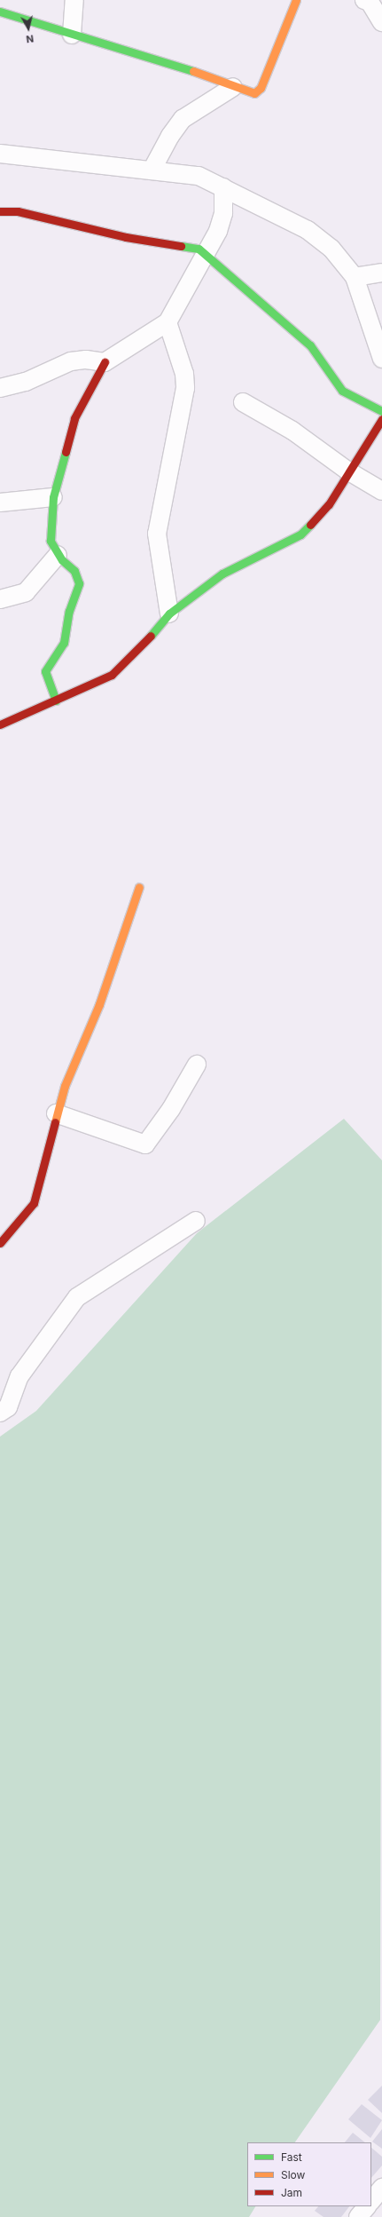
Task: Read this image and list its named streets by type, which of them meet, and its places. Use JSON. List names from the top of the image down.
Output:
{
  "legend": ["Fast", "Slow", "Jam"],
  "north": "bottom"
}
